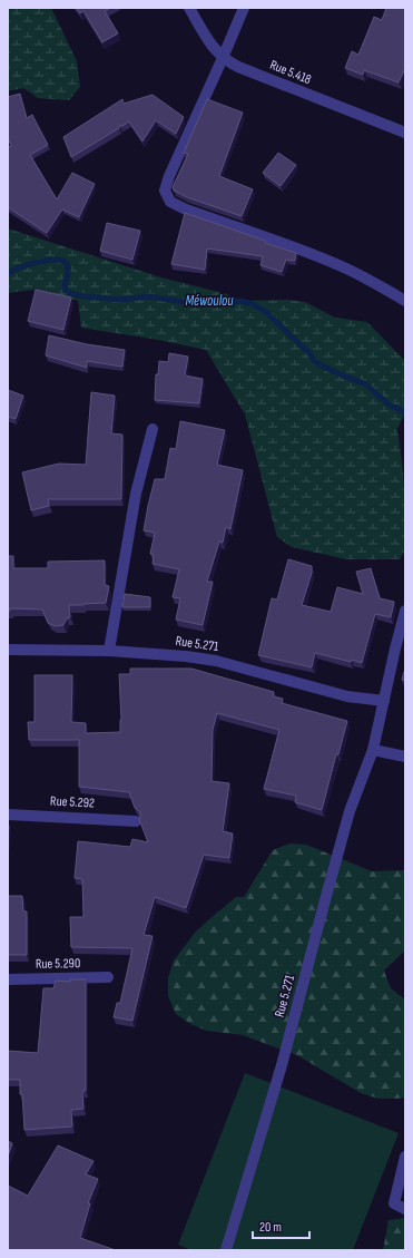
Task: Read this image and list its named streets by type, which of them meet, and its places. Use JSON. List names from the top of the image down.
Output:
{
  "streets": {
    "street": [
      "Rue 5.418",
      "Rue 5.271",
      "Rue 5.292",
      "Rue 5.290"
    ]
  },
  "water": ["Méwoulou"],
  "scale_bar": "20 m"
}
